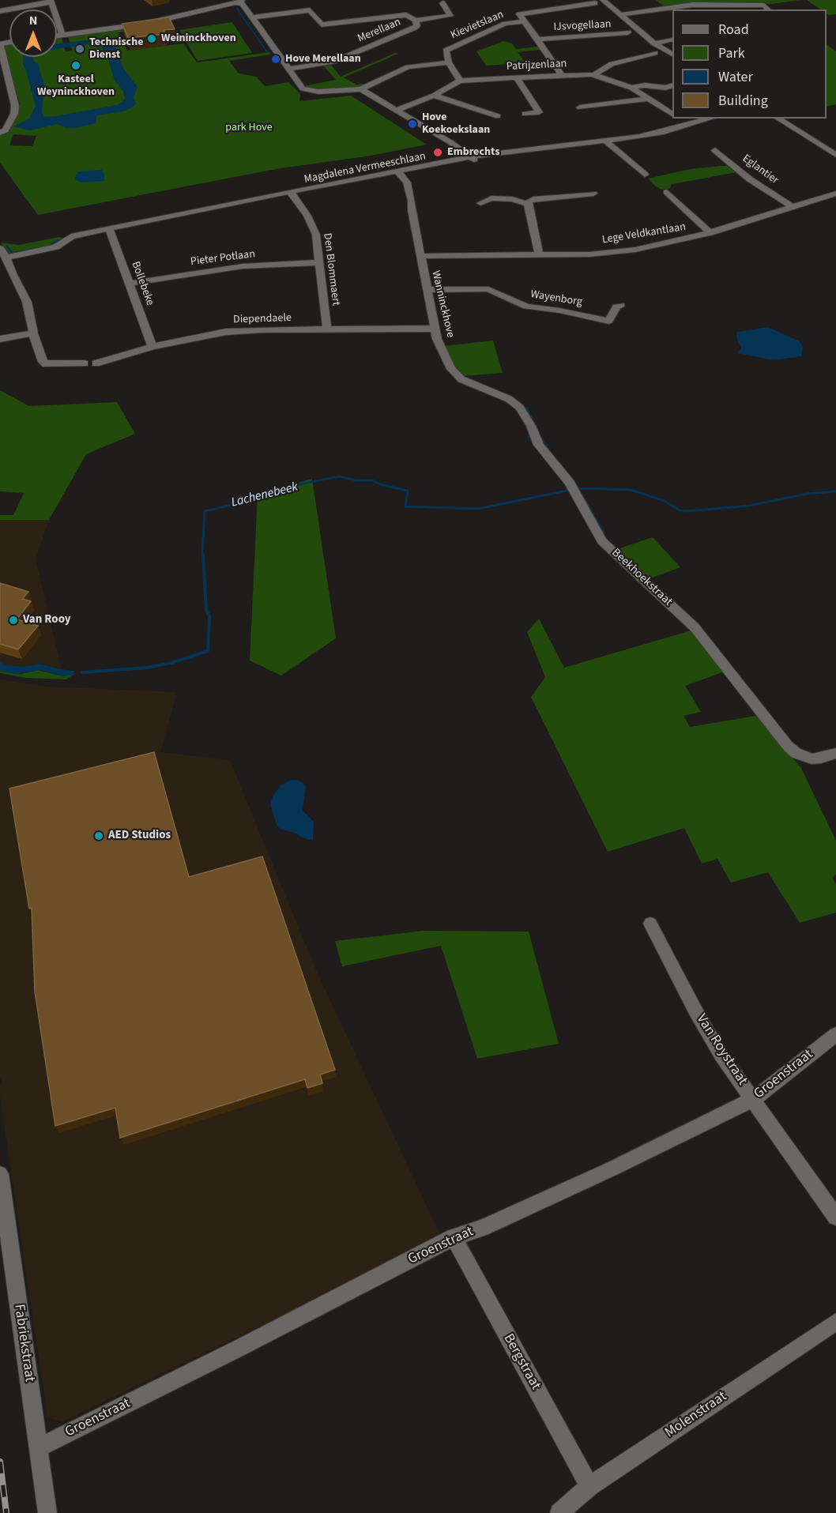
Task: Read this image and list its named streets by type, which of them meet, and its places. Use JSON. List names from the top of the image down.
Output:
{
  "streets": {
    "street": [
      "Kievietslaan",
      "IJsvogellaan",
      "Merellaan",
      "Patrijzenlaan",
      "Magdalena Vermeeschlaan",
      "Eglantier",
      "Lege Veldkantlaan",
      "Pieter Potlaan",
      "Den Blommaert",
      "Bollebeke",
      "Wayenborg",
      "Wanninckhove",
      "Diependaele",
      "Beekhoekstraat",
      "Van Roystraat",
      "Groenstraat",
      "Fabriekstraat",
      "Bergstraat",
      "Molenstraat"
    ]
  },
  "crossings": [
    ["Magdalena Vermeeschlaan", "Den Blommaert"],
    ["Magdalena Vermeeschlaan", "Bollebeke"],
    ["Magdalena Vermeeschlaan", "Wanninckhove"],
    ["Eglantier", "Lege Veldkantlaan"],
    ["Lege Veldkantlaan", "Wanninckhove"],
    ["Pieter Potlaan", "Den Blommaert"],
    ["Pieter Potlaan", "Bollebeke"],
    ["Den Blommaert", "Diependaele"],
    ["Bollebeke", "Diependaele"],
    ["Wayenborg", "Wanninckhove"],
    ["Wanninckhove", "Diependaele"],
    ["Wanninckhove", "Beekhoekstraat"],
    ["Van Roystraat", "Groenstraat"],
    ["Groenstraat", "Fabriekstraat"],
    ["Groenstraat", "Bergstraat"],
    ["Bergstraat", "Molenstraat"]
  ],
  "water": ["Lachenebeek"],
  "parks": ["park Hove"],
  "places": [
    "Weininckhoven",
    "Technische Dienst",
    "Hove Merellaan",
    "Kasteel Weyninckhoven",
    "Hove Koekoekslaan",
    "Embrechts",
    "Van Rooy",
    "AED Studios"
  ],
  "legend": [
    "Road",
    "Park",
    "Water",
    "Building"
  ],
  "north": "top"
}
